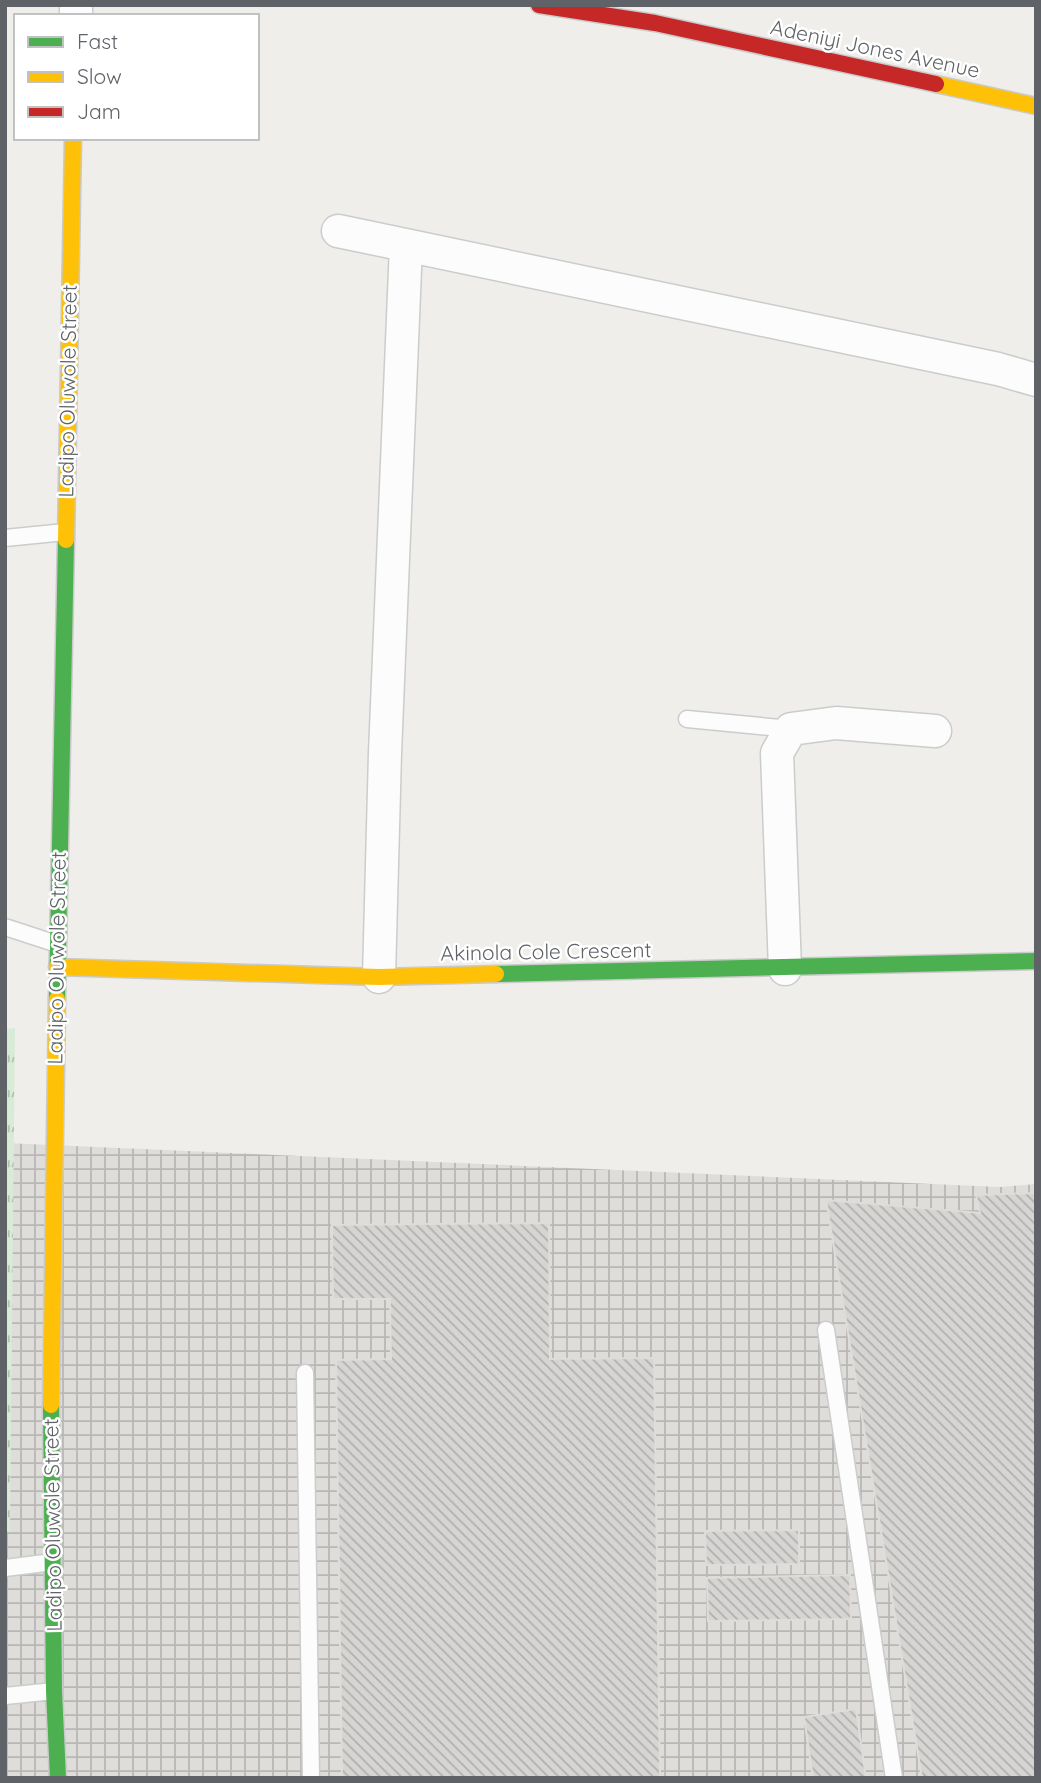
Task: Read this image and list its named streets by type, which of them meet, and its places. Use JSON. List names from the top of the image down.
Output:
{
  "streets": {
    "street": ["Adeniyi Jones Avenue", "Ladipo Oluwole Street", "Akinola Cole Crescent"]
  },
  "crossings": [
    ["Ladipo Oluwole Street", "Akinola Cole Crescent"]
  ],
  "legend": ["Fast", "Slow", "Jam"]
}
